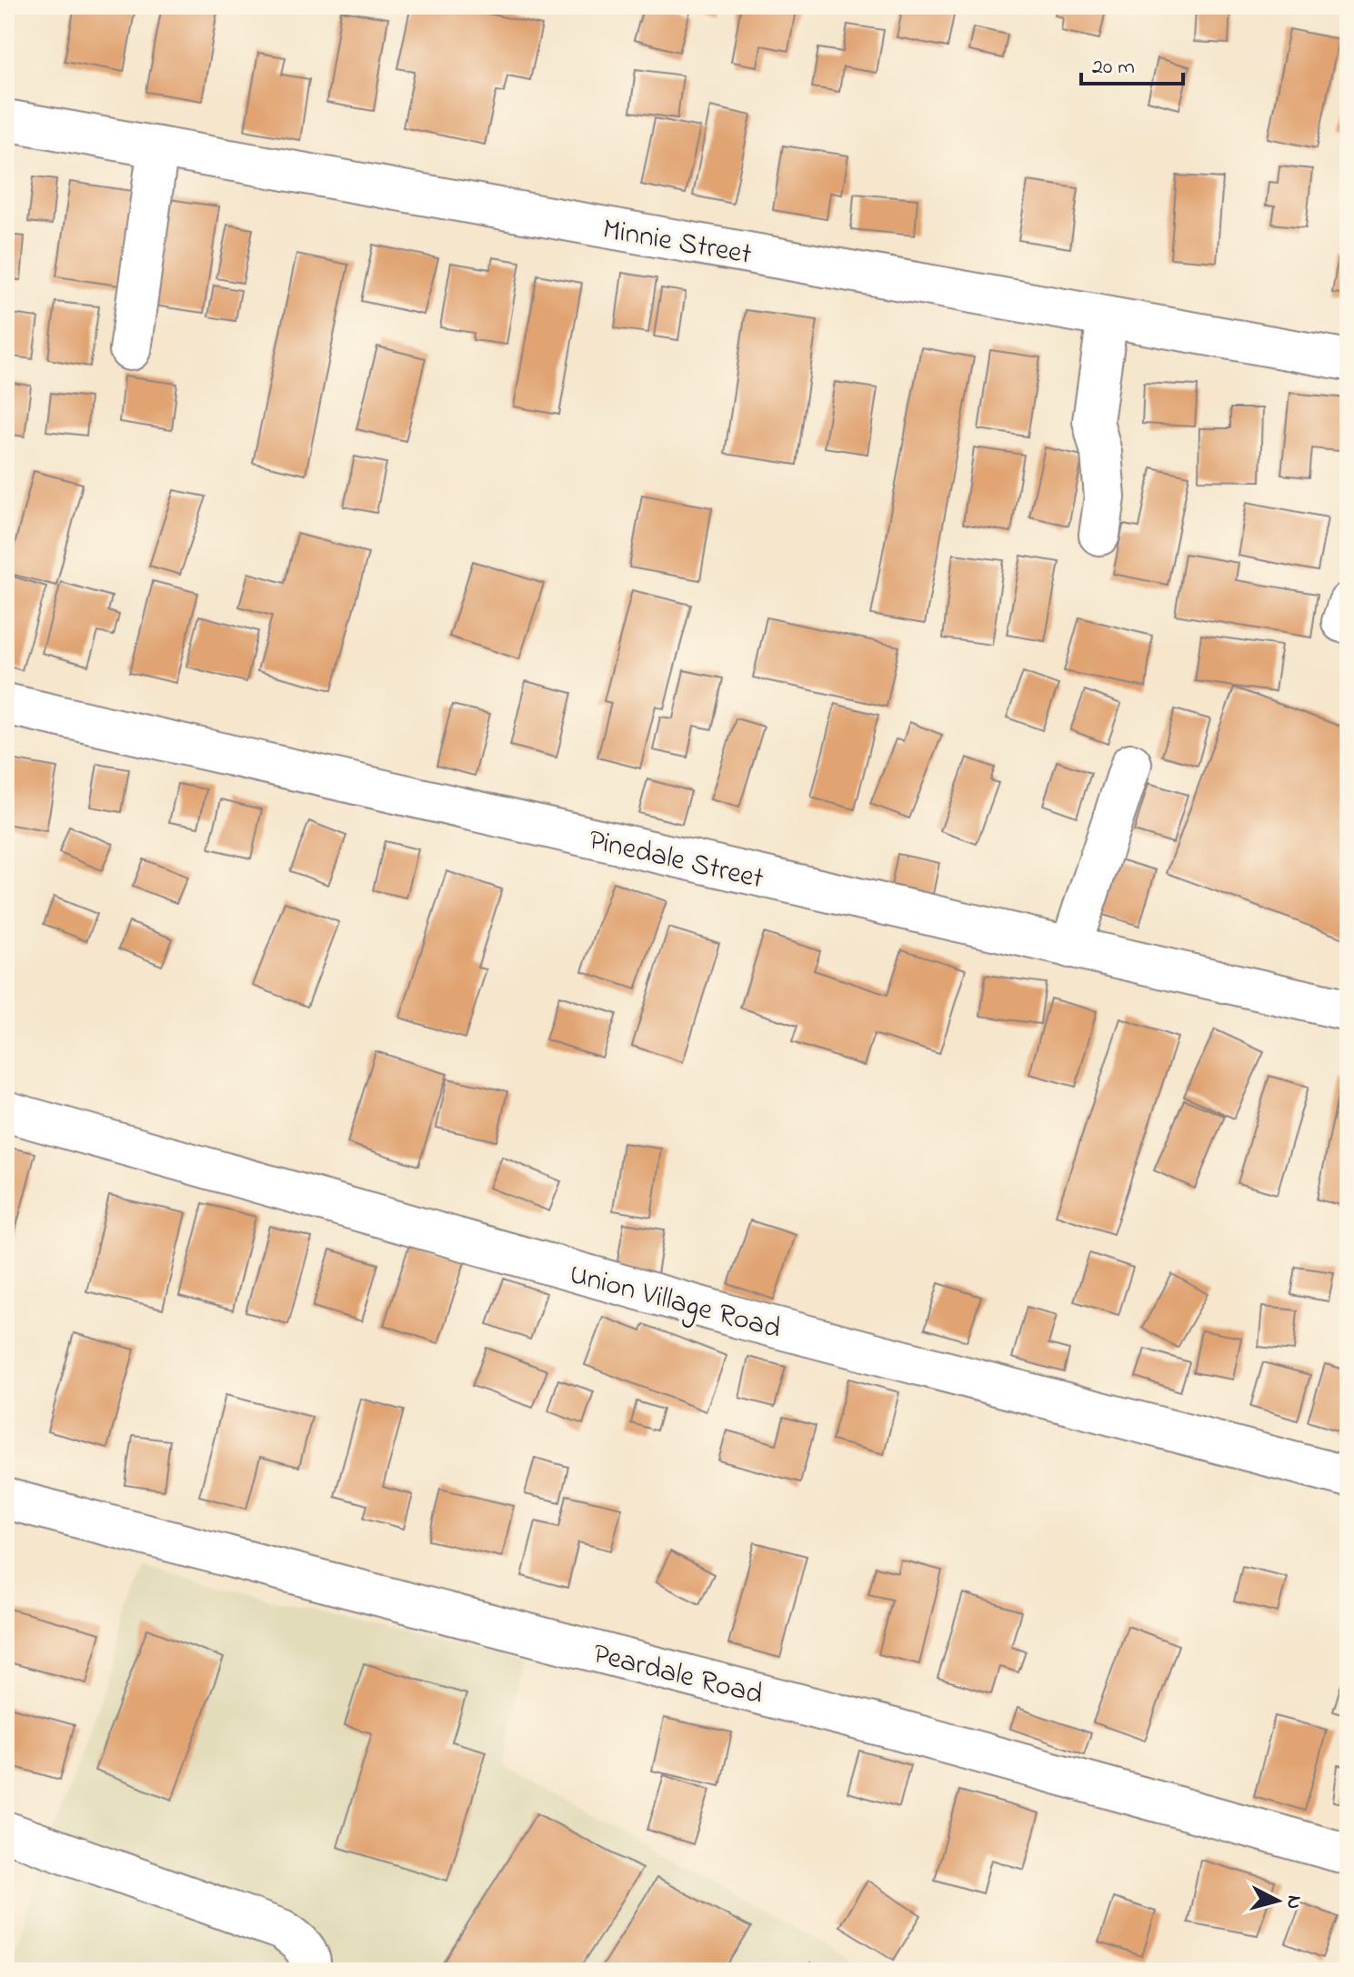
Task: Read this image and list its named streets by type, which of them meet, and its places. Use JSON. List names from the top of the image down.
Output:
{
  "streets": {
    "street": [
      "Minnie Street",
      "Pinedale Street",
      "Union Village Road",
      "Peardale Road"
    ]
  },
  "scale_bar": "20 m",
  "north": "right"
}
